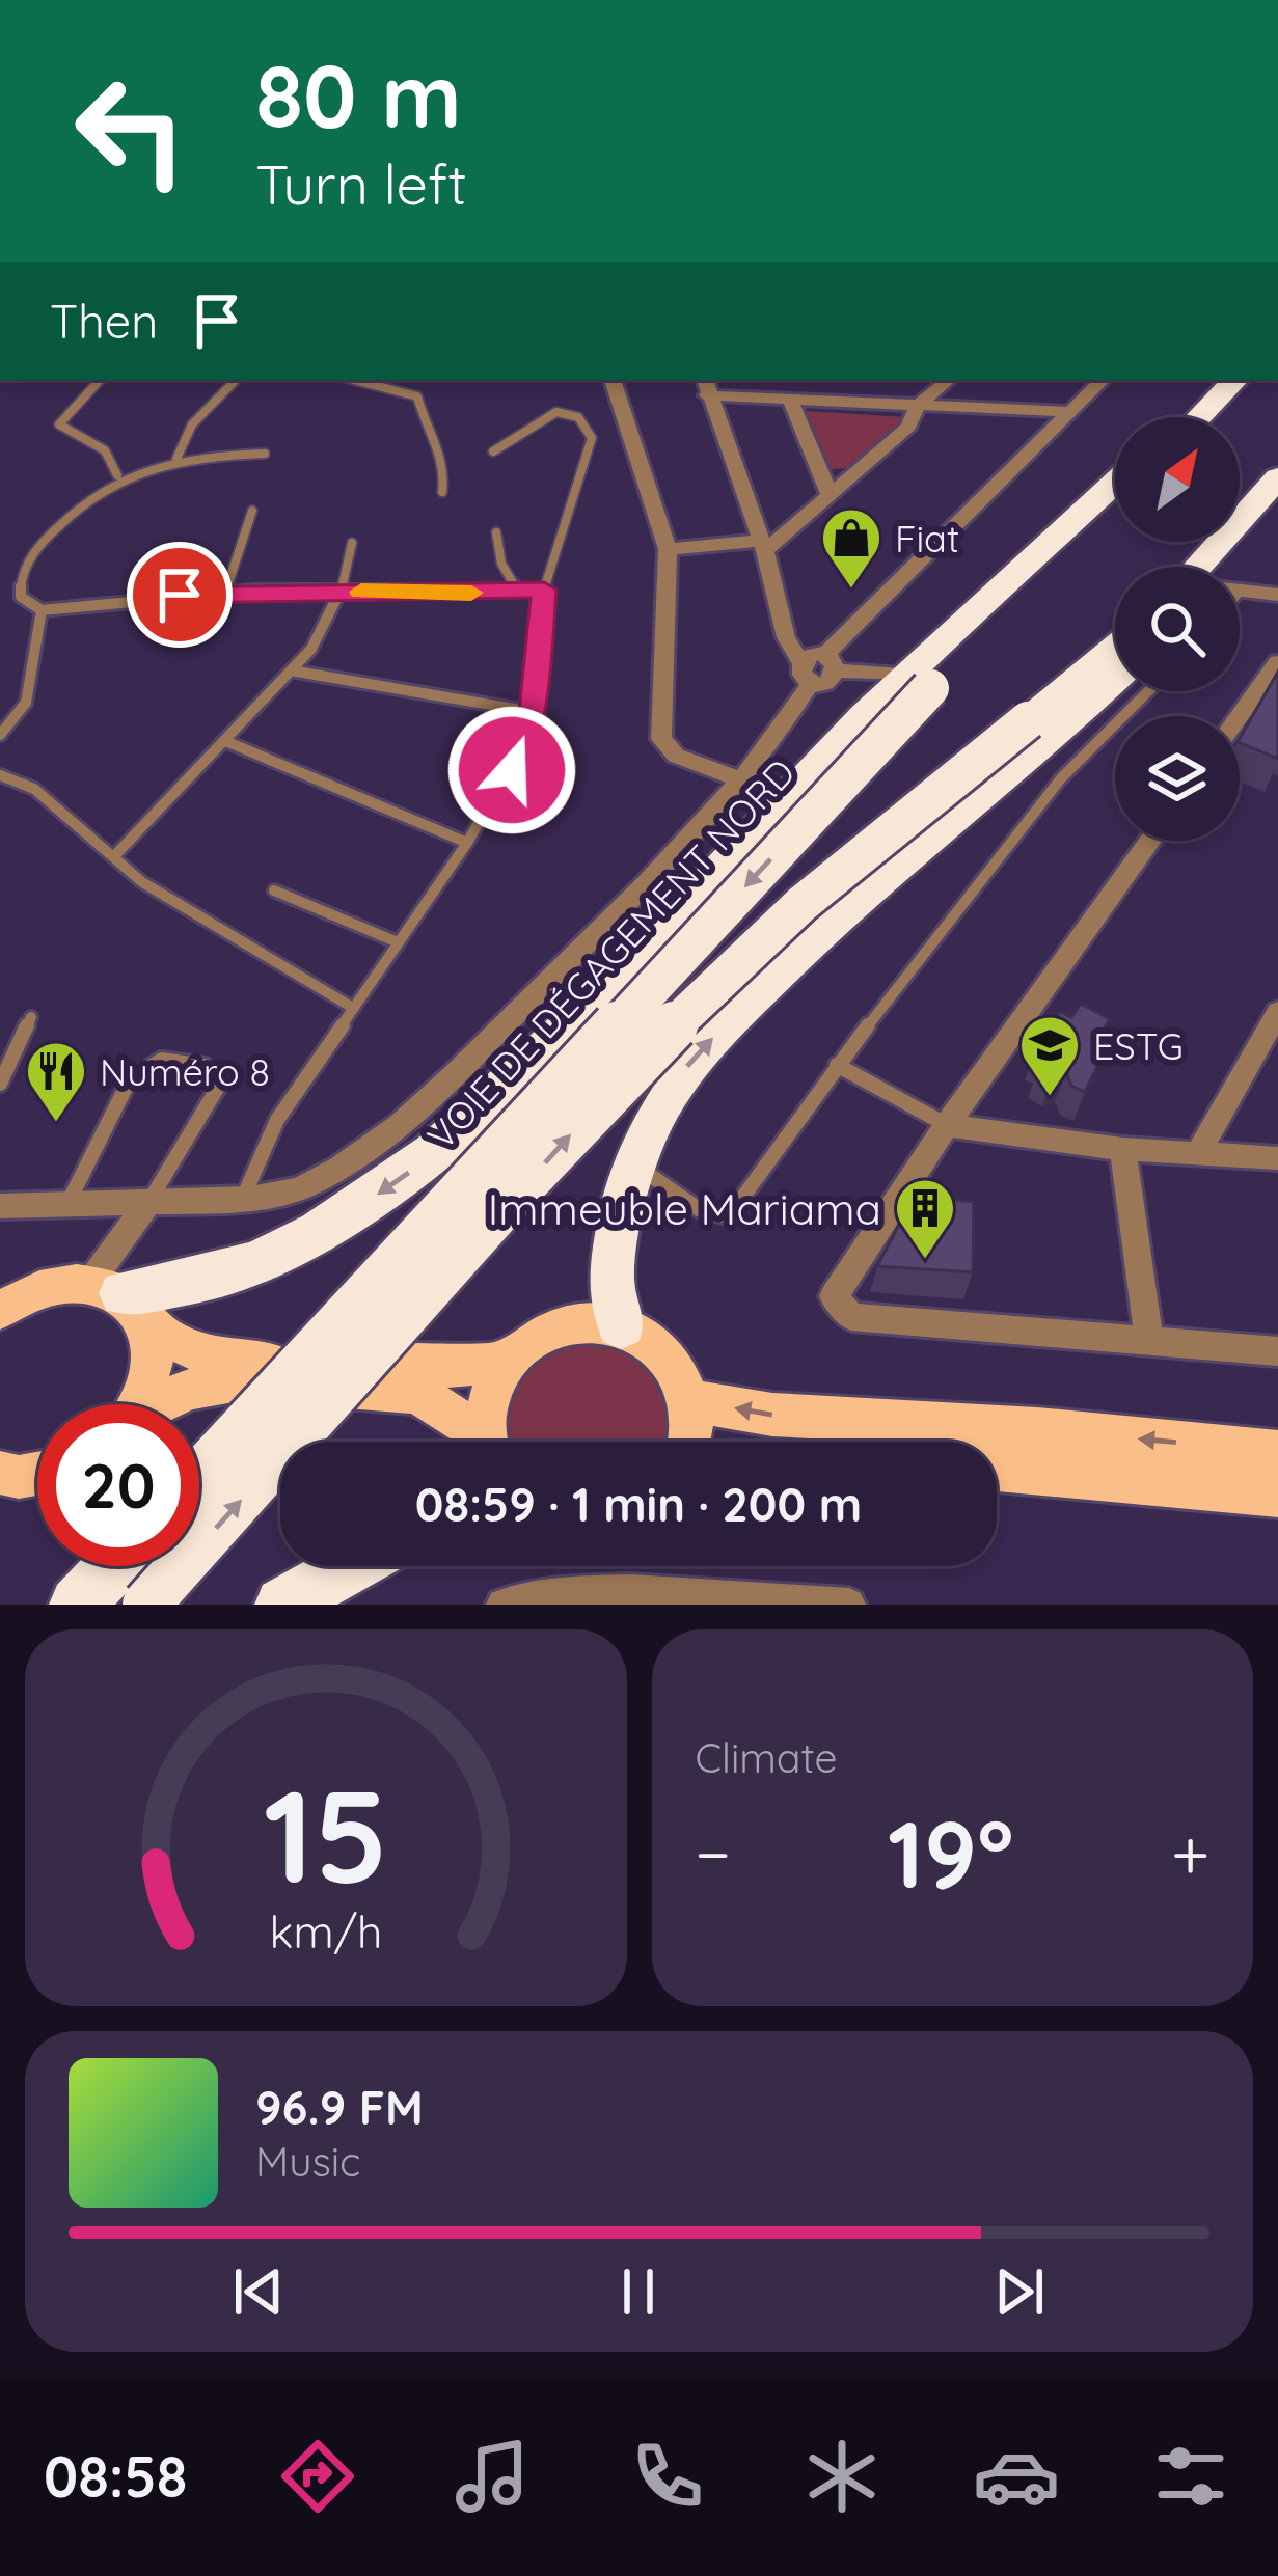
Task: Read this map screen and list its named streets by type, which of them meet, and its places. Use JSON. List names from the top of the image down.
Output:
{
  "streets": {
    "highway": ["VOIE DE DÉGAGEMENT NORD"]
  },
  "places": {
    "shop": ["Fiat"],
    "school or university": ["ESTG"],
    "restaurant": ["Numéro 8"],
    "building": ["Immeuble Mariama"]
  },
  "north": "top right",
  "page": {
    "turn": ["80 m", "Turn left"],
    "then": "Then",
    "limit": "20",
    "trip": "08:59 · 1 min · 200 m",
    "tile": "Climate",
    "heat": ["−", "19°", "+"],
    "song": ["96.9 FM", "Music"],
    "tabs": "08:58",
    "gauge": ["15", "km/h"]
  }
}
